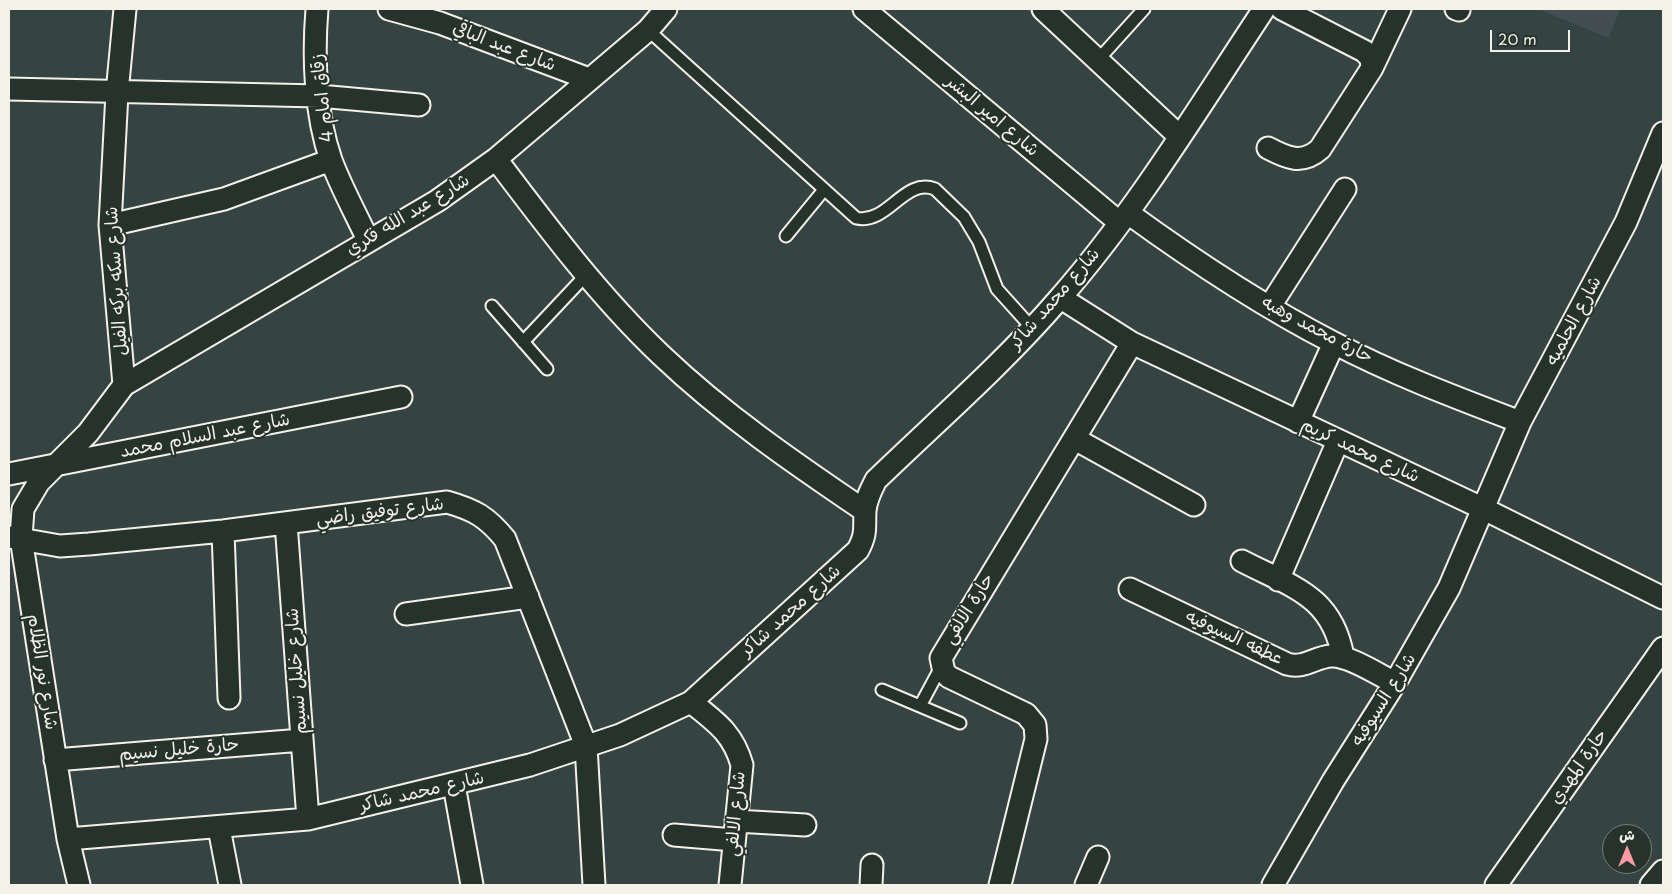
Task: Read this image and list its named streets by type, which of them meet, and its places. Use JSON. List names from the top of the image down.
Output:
{
  "streets": {
    "street": [
      "شارع عبد الباقي",
      "زقاق امام 4",
      "شارع امير البشر",
      "شارع عبد الله فكري",
      "شارع سكه بركه الفيل",
      "شارع محمد شاكر",
      "شارع الحلميه",
      "حارة محمد وهبه",
      "شارع عبد السلام محمد",
      "شارع محمد كريم",
      "شارع توفيق راضي",
      "حارة الالفي",
      "عطفه السيوفيه",
      "شارع خليل نسيم",
      "شارع نور الظلام",
      "شارع السيوفيه",
      "حارة خليل نسيم",
      "حارة المهدي",
      "شارع الالفي"
    ]
  },
  "crossings": [
    ["شارع عبد الباقي", "شارع عبد الله فكري"],
    ["زقاق امام 4", "شارع عبد الله فكري"],
    ["شارع امير البشر", "شارع محمد شاكر"],
    ["شارع امير البشر", "حارة محمد وهبه"],
    ["شارع عبد الله فكري", "شارع سكه بركه الفيل"],
    ["شارع محمد شاكر", "حارة محمد وهبه"],
    ["شارع محمد شاكر", "شارع محمد كريم"],
    ["شارع محمد شاكر", "شارع توفيق راضي"],
    ["شارع محمد شاكر", "شارع خليل نسيم"],
    ["شارع محمد شاكر", "شارع نور الظلام"],
    ["شارع محمد شاكر", "شارع الالفي"],
    ["شارع الحلميه", "حارة محمد وهبه"],
    ["شارع الحلميه", "شارع محمد كريم"],
    ["شارع الحلميه", "شارع السيوفيه"],
    ["شارع عبد السلام محمد", "شارع نور الظلام"],
    ["شارع محمد كريم", "حارة الالفي"],
    ["شارع محمد كريم", "شارع السيوفيه"],
    ["شارع توفيق راضي", "شارع خليل نسيم"],
    ["شارع توفيق راضي", "شارع نور الظلام"],
    ["شارع خليل نسيم", "حارة خليل نسيم"],
    ["شارع نور الظلام", "حارة خليل نسيم"]
  ],
  "scale_bar": "20 m",
  "north": "top"
}
